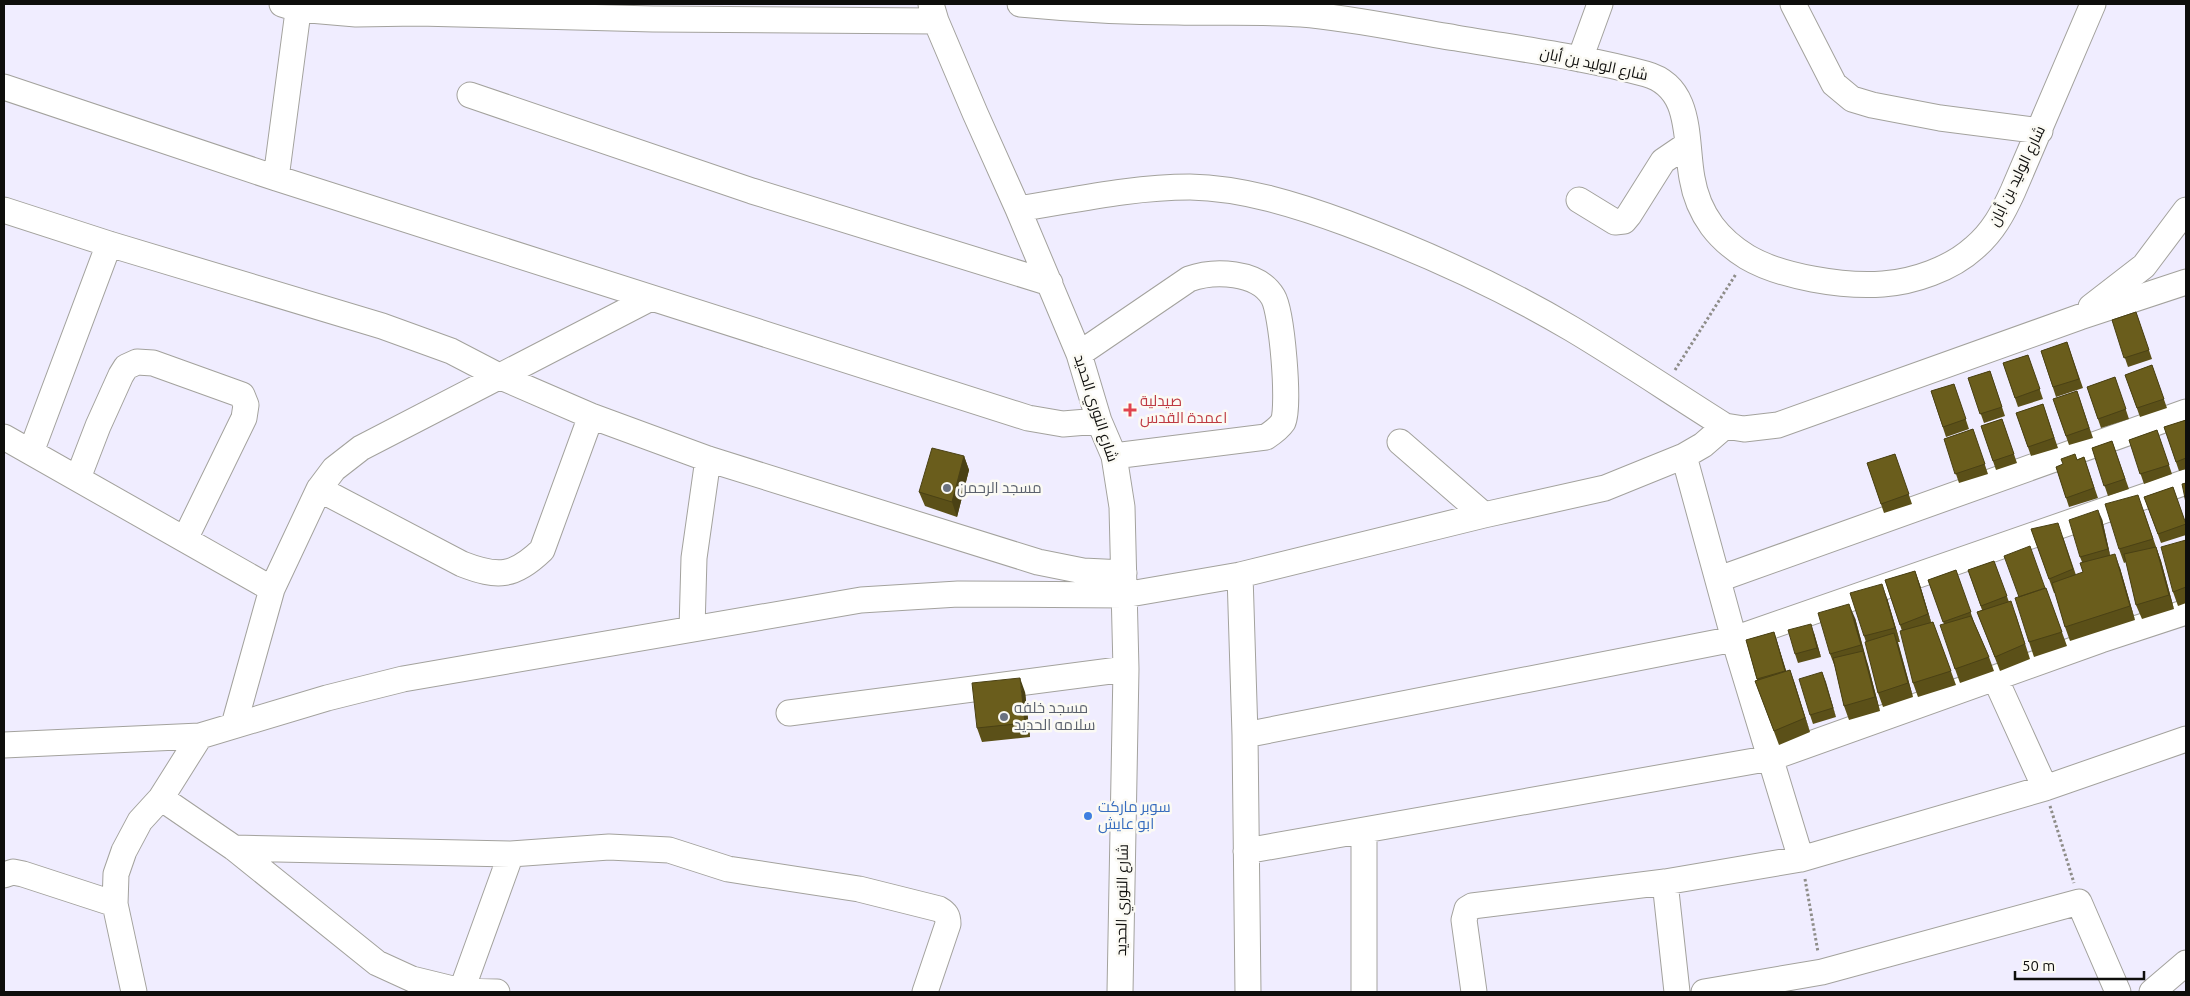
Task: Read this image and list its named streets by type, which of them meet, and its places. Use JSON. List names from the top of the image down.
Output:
{
  "streets": {
    "street": ["شارع الوليد بن أبان", "شارع النوري الحديد"]
  },
  "places": {
    "health": ["صيدلية اعمدة القدس"],
    "other": ["مسجد الرحمن", "مسجد خلفه سلامه الحديد", "سوبر ماركت ابو عايش"]
  },
  "scale_bar": "50 m"
}
